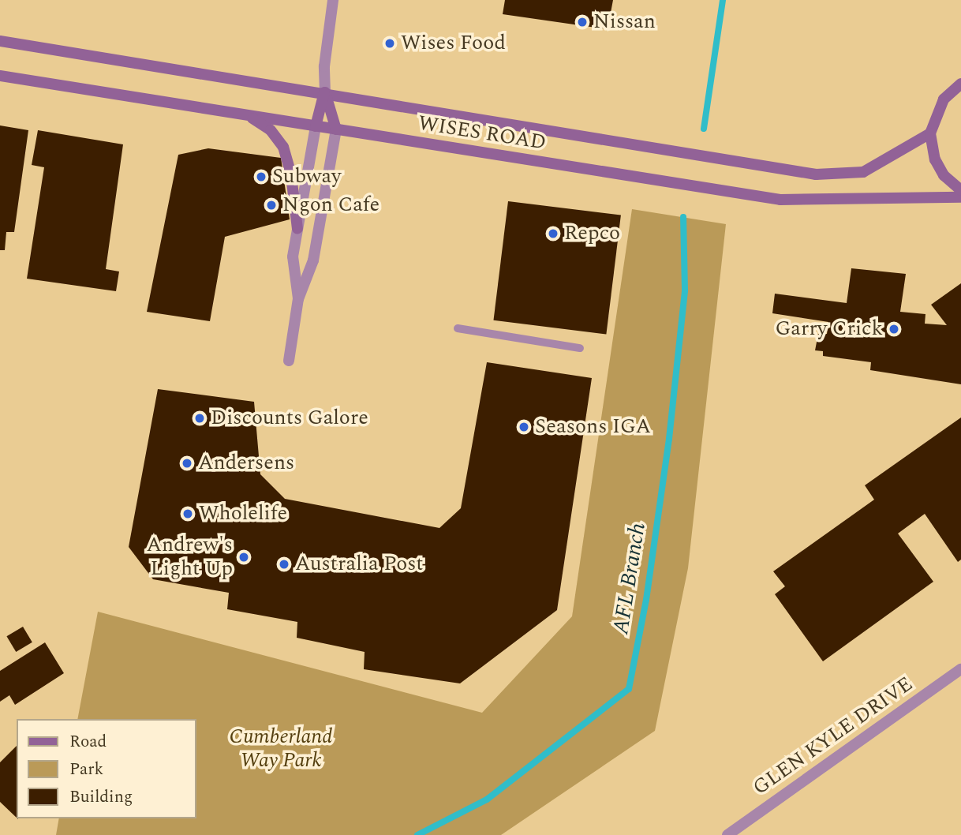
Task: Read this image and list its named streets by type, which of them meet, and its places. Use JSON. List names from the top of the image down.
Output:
{
  "streets": {
    "main road": ["WISES ROAD"],
    "street": ["GLEN KYLE DRIVE"]
  },
  "water": ["AFL Branch"],
  "parks": ["Cumberland Way Park"],
  "places": [
    "Nissan",
    "Wises Food",
    "Subway",
    "Ngon Cafe",
    "Repco",
    "Garry Crick",
    "Discounts Galore",
    "Seasons IGA",
    "Andersens",
    "Wholelife",
    "Andrew's Light Up",
    "Australia Post"
  ],
  "legend": ["Road", "Park", "Building"]
}
